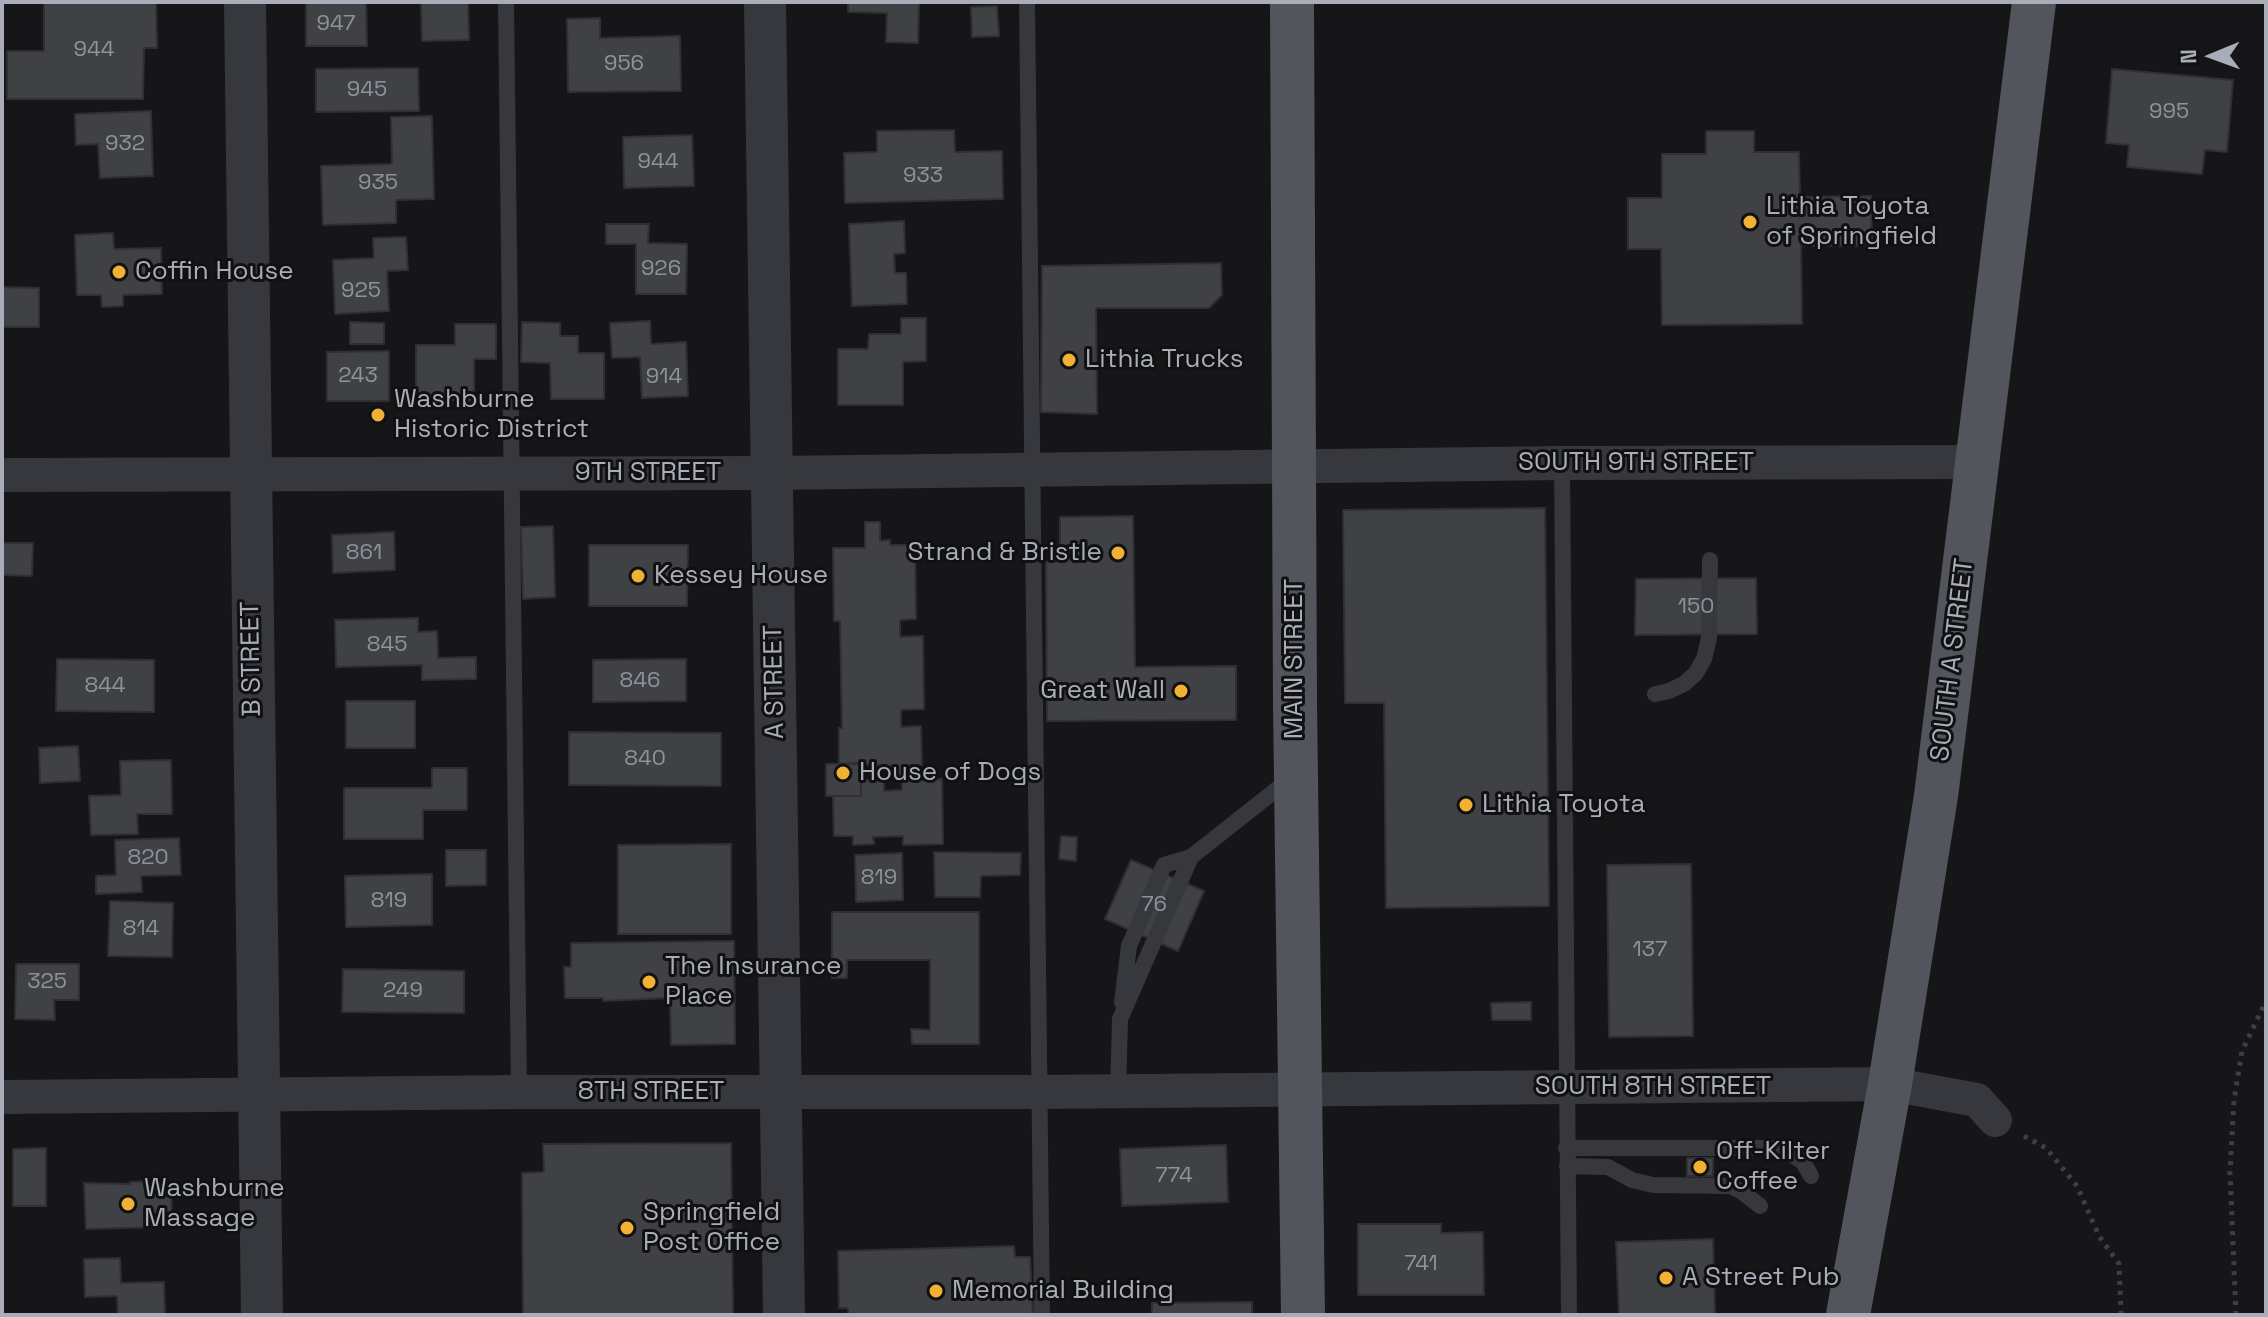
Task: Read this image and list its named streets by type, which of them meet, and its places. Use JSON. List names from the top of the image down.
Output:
{
  "streets": {
    "main road": ["MAIN STREET", "SOUTH A STREET"],
    "street": [
      "SOUTH 9TH STREET",
      "9TH STREET",
      "B STREET",
      "A STREET",
      "SOUTH 8TH STREET",
      "8TH STREET"
    ]
  },
  "crossings": [
    ["SOUTH 9TH STREET", "9TH STREET"],
    ["SOUTH 9TH STREET", "MAIN STREET"],
    ["SOUTH 9TH STREET", "SOUTH A STREET"],
    ["9TH STREET", "B STREET"],
    ["9TH STREET", "MAIN STREET"],
    ["9TH STREET", "A STREET"],
    ["B STREET", "8TH STREET"],
    ["MAIN STREET", "SOUTH 8TH STREET"],
    ["MAIN STREET", "8TH STREET"],
    ["SOUTH A STREET", "SOUTH 8TH STREET"],
    ["A STREET", "8TH STREET"],
    ["SOUTH 8TH STREET", "8TH STREET"]
  ],
  "places": [
    "Lithia Toyota of Springfield",
    "Coffin House",
    "Lithia Trucks",
    "Washburne Historic District",
    "Strand & Bristle",
    "Kessey House",
    "Great Wall",
    "House of Dogs",
    "Lithia Toyota",
    "The Insurance Place",
    "Off-Kilter Coffee",
    "Washburne Massage",
    "Springfield Post Office",
    "A Street Pub",
    "Memorial Building"
  ],
  "house_numbers": [
    "947",
    "944",
    "956",
    "945",
    "995",
    "932",
    "944",
    "933",
    "935",
    "926",
    "925",
    "243",
    "914",
    "861",
    "150",
    "845",
    "846",
    "844",
    "840",
    "820",
    "819",
    "819",
    "76",
    "814",
    "137",
    "325",
    "249",
    "774",
    "741"
  ],
  "north": "left"
}
